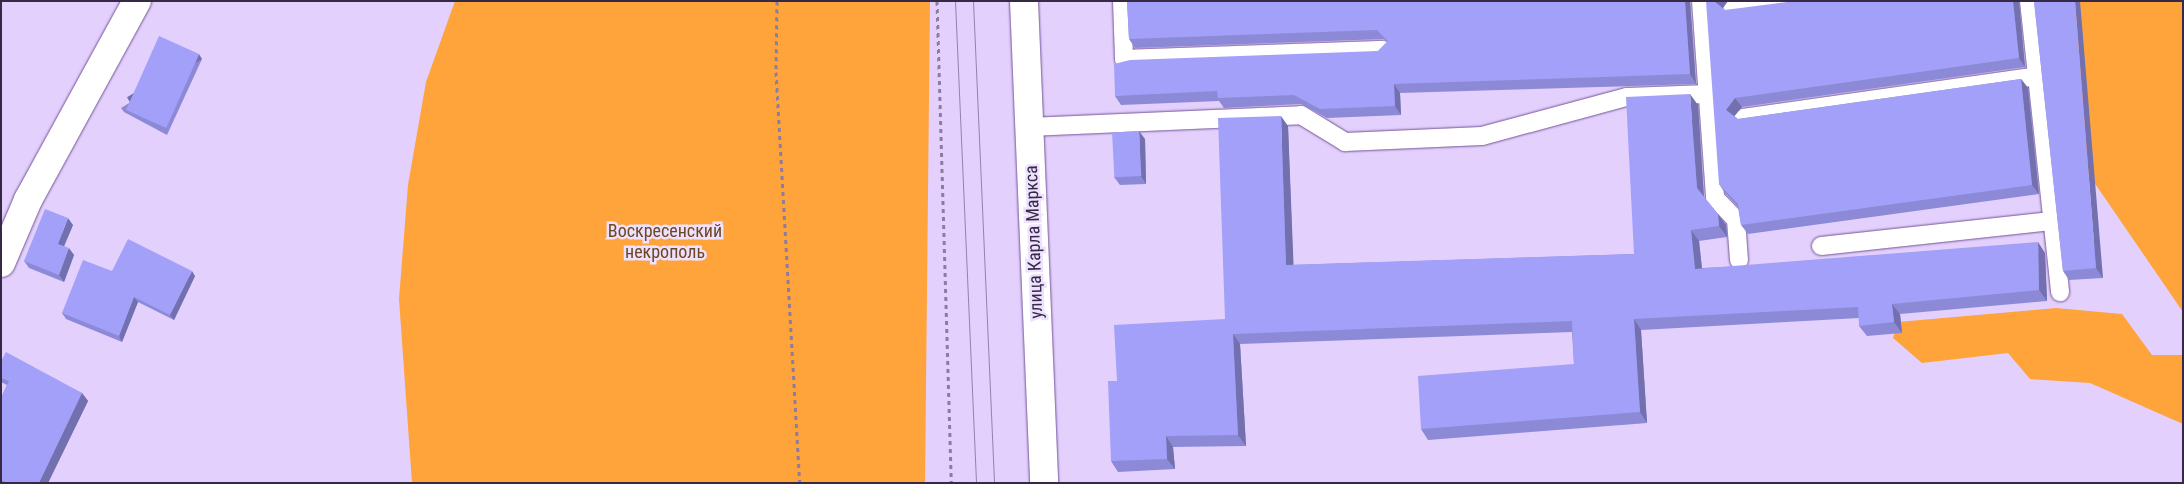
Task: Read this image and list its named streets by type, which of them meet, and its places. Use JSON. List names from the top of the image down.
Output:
{
  "streets": {
    "main road": ["улица Карла Маркса"]
  },
  "parks": ["Воскресенский некрополь"]
}
